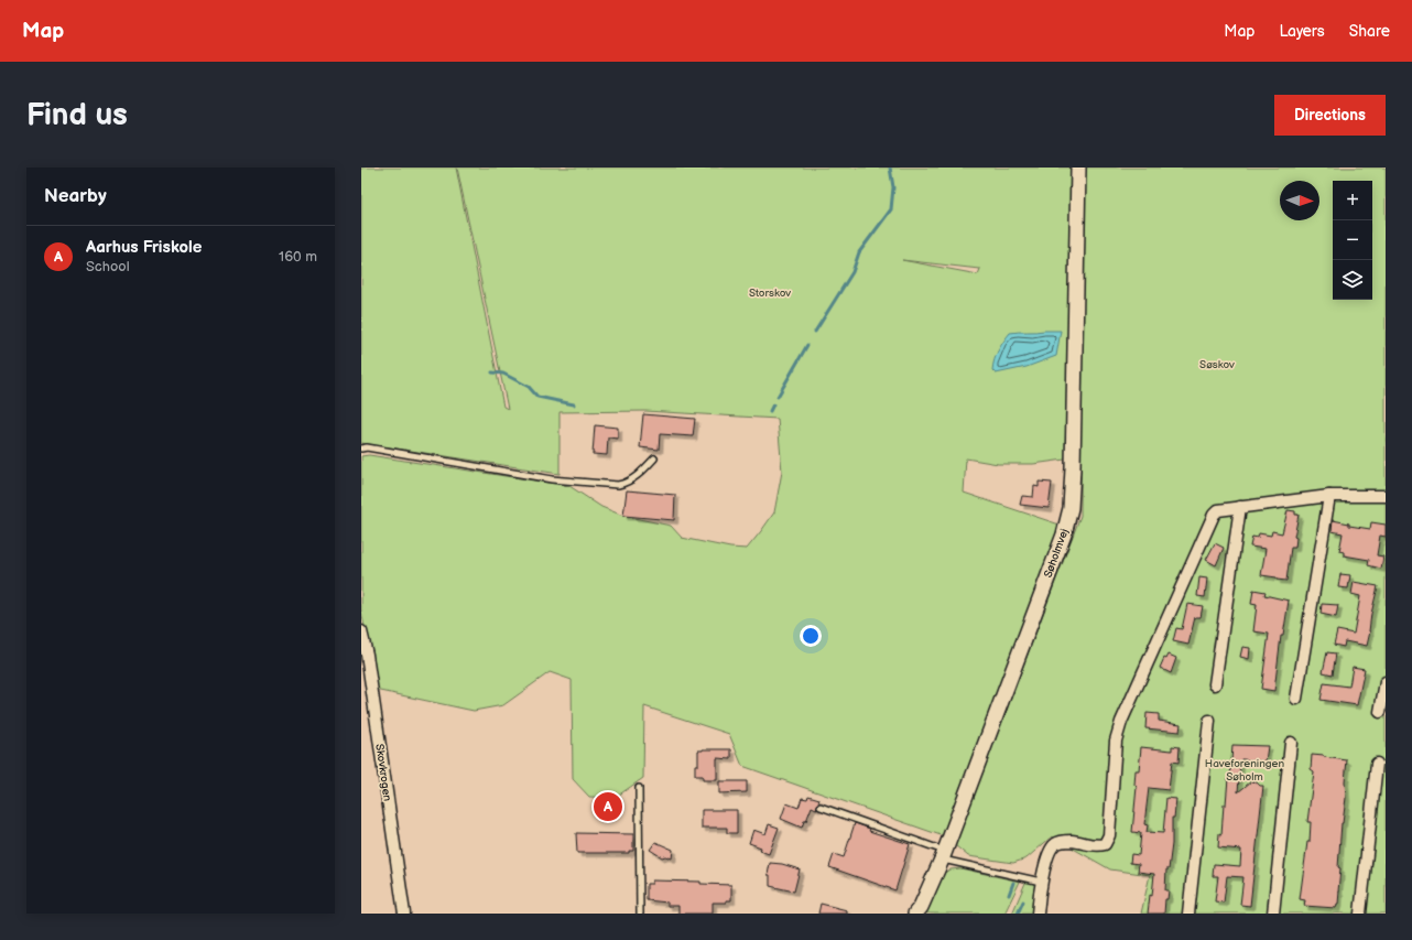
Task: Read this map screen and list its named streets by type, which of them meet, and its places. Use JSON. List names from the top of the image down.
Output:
{
  "streets": {
    "street": ["Søholmvej", "Skovkrogen"]
  },
  "parks": ["Storskov", "Søskov", "Haveforeningen Søholm"],
  "north": "right",
  "page": {
    "header": "Map",
    "nav": ["Map", "Layers", "Share"],
    "buttons": "Directions",
    "title": "Find us",
    "heading": "Nearby",
    "map_buttons": ["+", "−"],
    "list": [
      {
        "mark": "A",
        "name": "Aarhus Friskole",
        "note": "School",
        "value": "160 m"
      }
    ],
    "pins": "A"
  }
}
